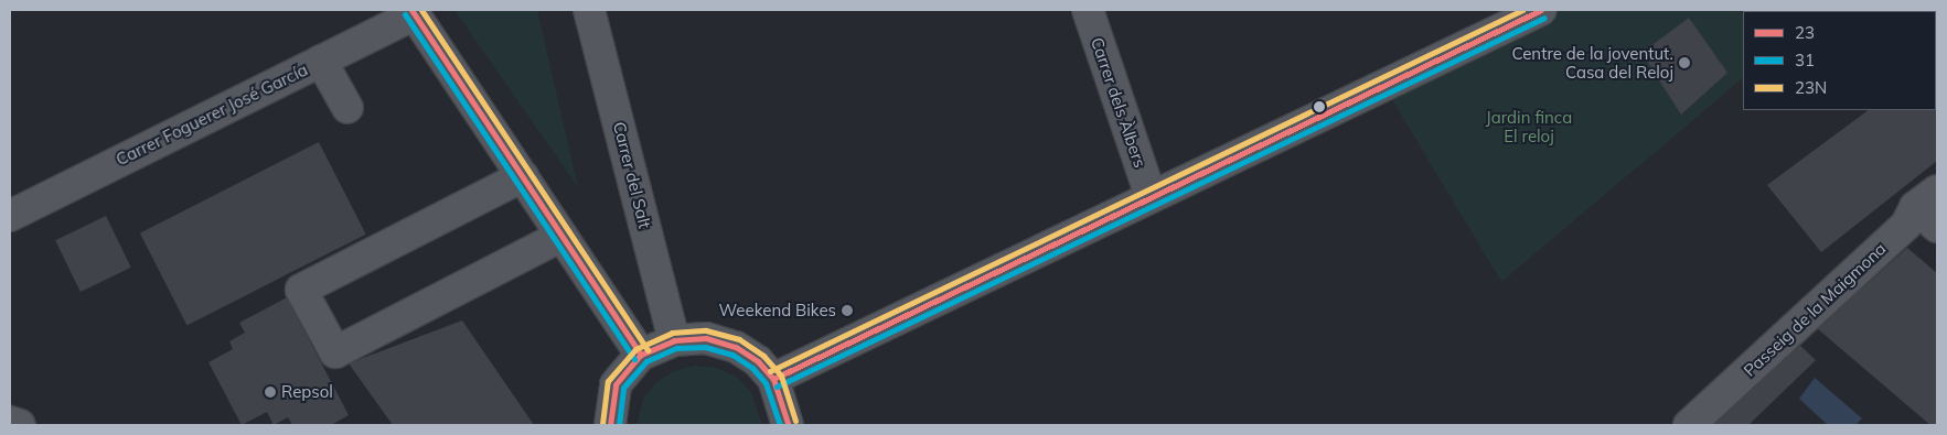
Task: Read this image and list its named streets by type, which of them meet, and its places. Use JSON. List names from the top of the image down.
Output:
{
  "streets": {
    "street": [
      "Carrer dels Àlbers",
      "Carrer Foguerer José García",
      "Carrer del Salt",
      "Passeig de la Maigmona"
    ]
  },
  "parks": ["Jardin finca El reloj"],
  "places": ["Centre de la joventut. Casa del Reloj", "Weekend Bikes", "Repsol"],
  "lines": ["transit line 23", "transit line 23N", "transit line 31"],
  "legend": ["23", "31", "23N"]
}
